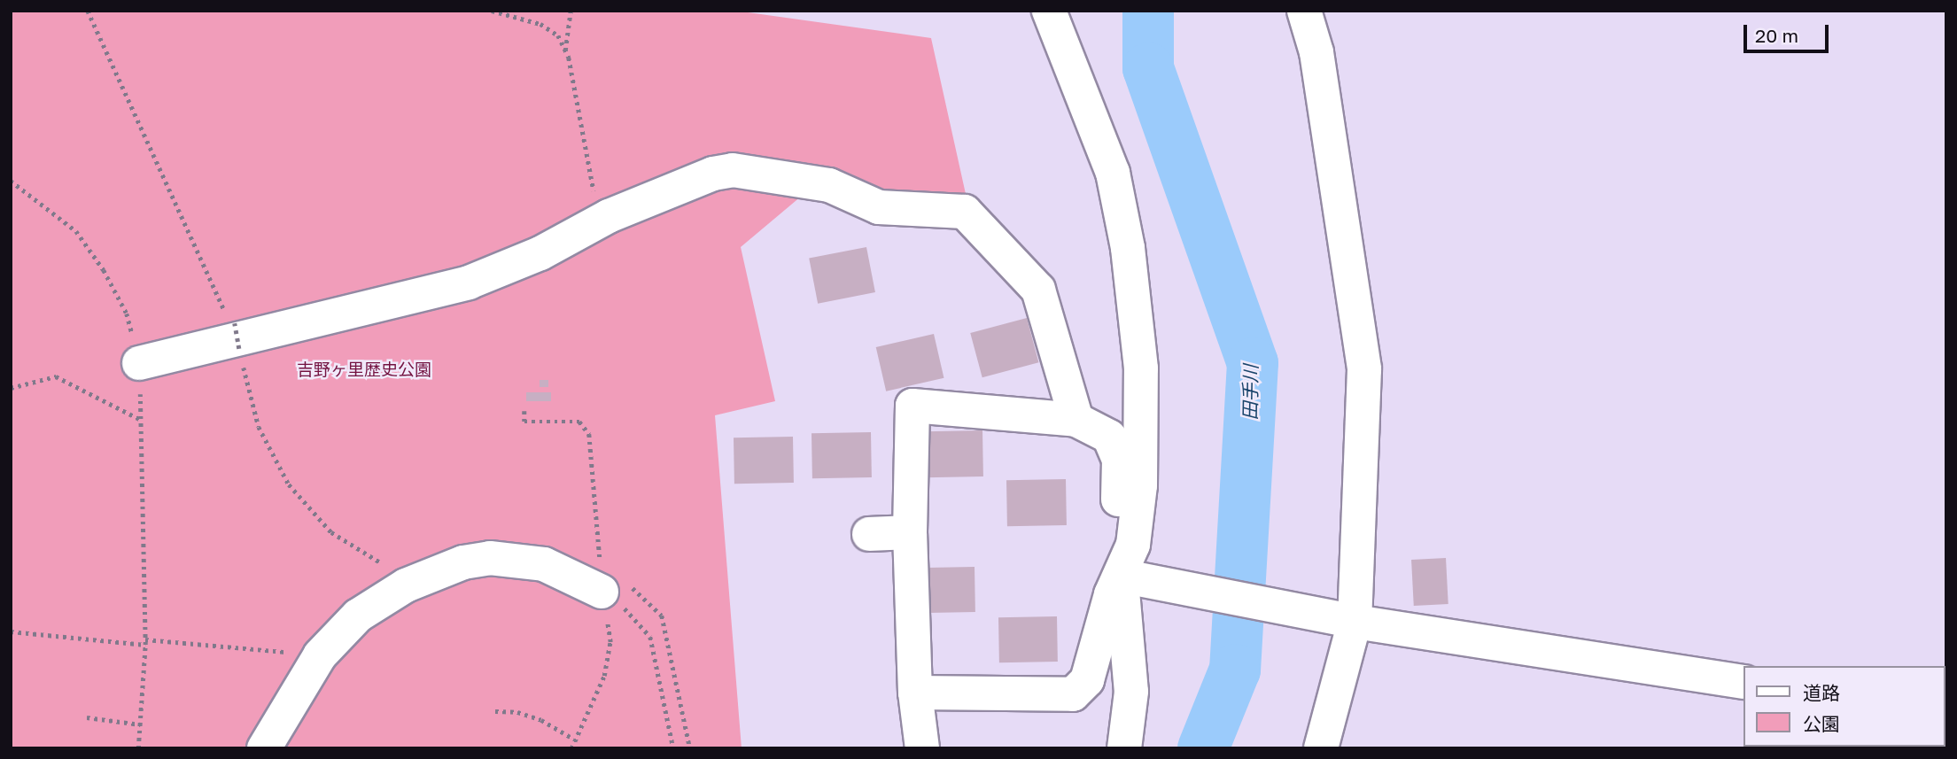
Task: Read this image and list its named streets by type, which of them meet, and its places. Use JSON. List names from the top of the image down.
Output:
{
  "water": ["田手川"],
  "parks": ["吉野ヶ里歴史公園"],
  "legend": ["道路", "公園"],
  "scale_bar": "20 m"
}
